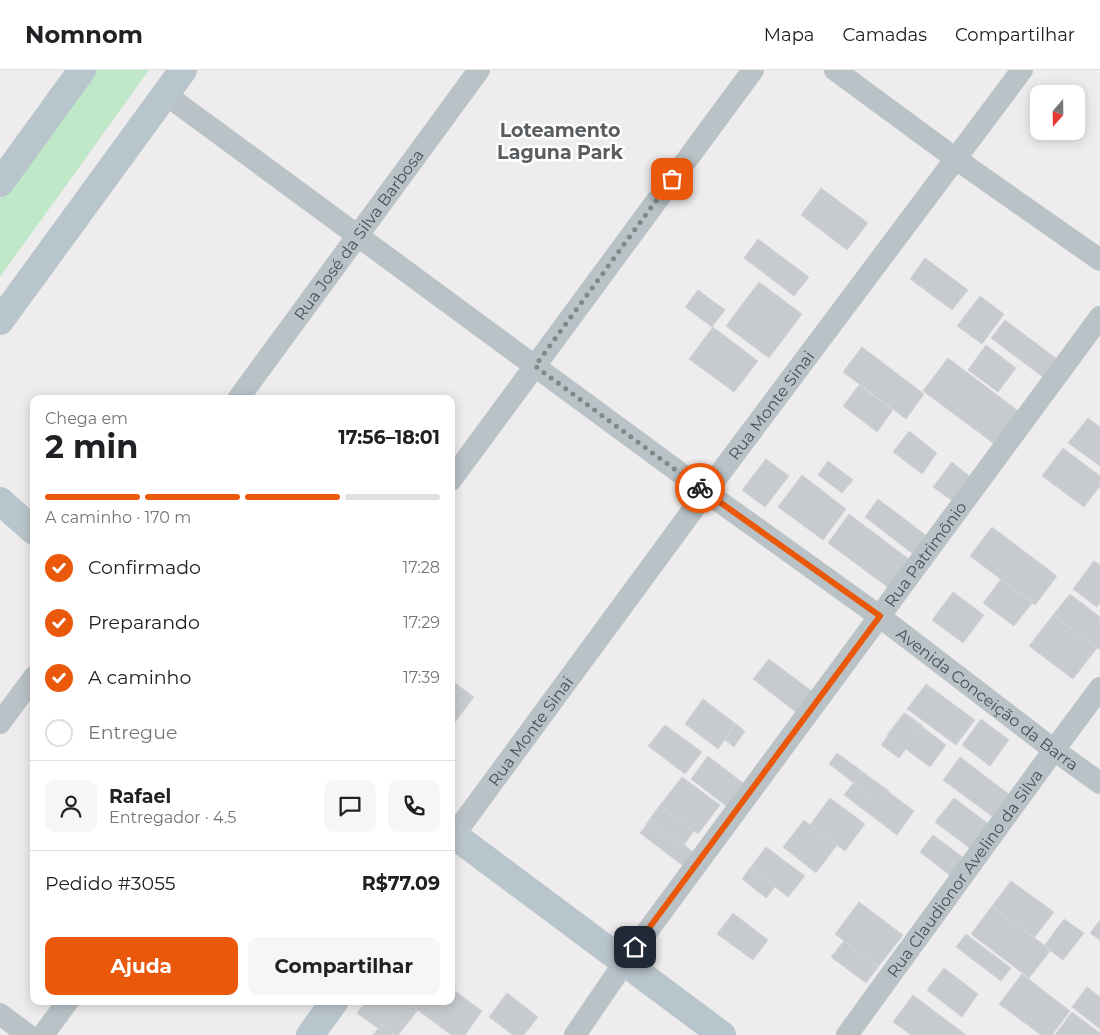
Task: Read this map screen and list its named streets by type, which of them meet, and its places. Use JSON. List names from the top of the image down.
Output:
{
  "streets": {
    "street": [
      "Rua José da Silva Barbosa",
      "Rua Monte Sinai",
      "Rua Patrimônio",
      "Avenida Conceição da Barra",
      "Rua Claudionor Avelino da Silva"
    ]
  },
  "crossings": [
    ["Rua José da Silva Barbosa", "Avenida Conceição da Barra"],
    ["Rua Monte Sinai", "Avenida Conceição da Barra"],
    ["Rua Patrimônio", "Avenida Conceição da Barra"],
    ["Avenida Conceição da Barra", "Rua Claudionor Avelino da Silva"]
  ],
  "districts": ["Loteamento Laguna Park"],
  "north": "bottom",
  "page": {
    "header": "Nomnom",
    "nav": ["Mapa", "Camadas", "Compartilhar"],
    "heading": ["2 min", "Chega em", "17:56–18:01"],
    "panel": [
      "Rafael",
      "Entregador · 4.5",
      "Pedido #3055",
      "R$77.09"
    ],
    "bar": "A caminho · 170 m",
    "list": [
      ["Confirmado", "17:28"],
      ["Preparando", "17:29"],
      ["A caminho", "17:39"],
      "Entregue"
    ],
    "buttons": ["Ajuda", "Compartilhar"]
  }
}
